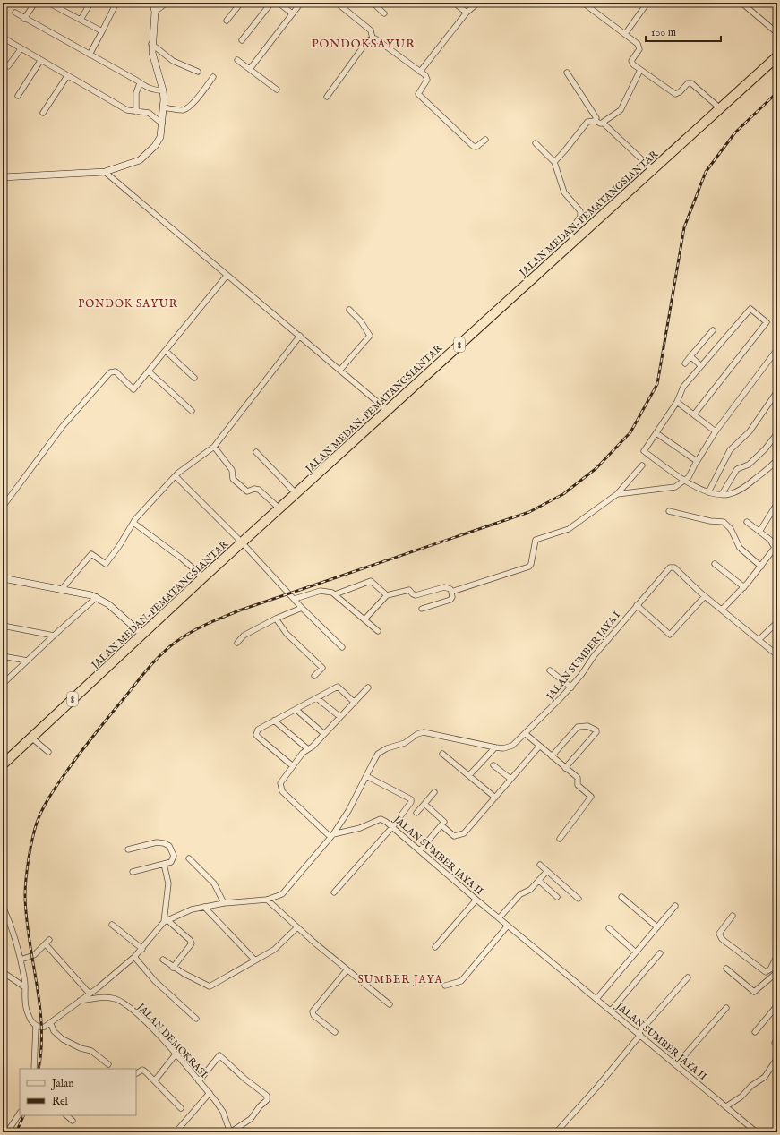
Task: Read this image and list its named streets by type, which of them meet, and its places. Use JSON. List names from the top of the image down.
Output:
{
  "streets": {
    "highway": ["JALAN MEDAN-PEMATANGSIANTAR", "8"],
    "street": ["JALAN SUMBER JAYA I", "JALAN SUMBER JAYA II", "JALAN DEMOKRASI"]
  },
  "crossings": [
    ["JALAN SUMBER JAYA I", "JALAN SUMBER JAYA II"]
  ],
  "districts": ["PONDOKSAYUR", "PONDOK SAYUR", "SUMBER JAYA"],
  "legend": ["Jalan", "Rel"],
  "scale_bar": "100 m"
}
